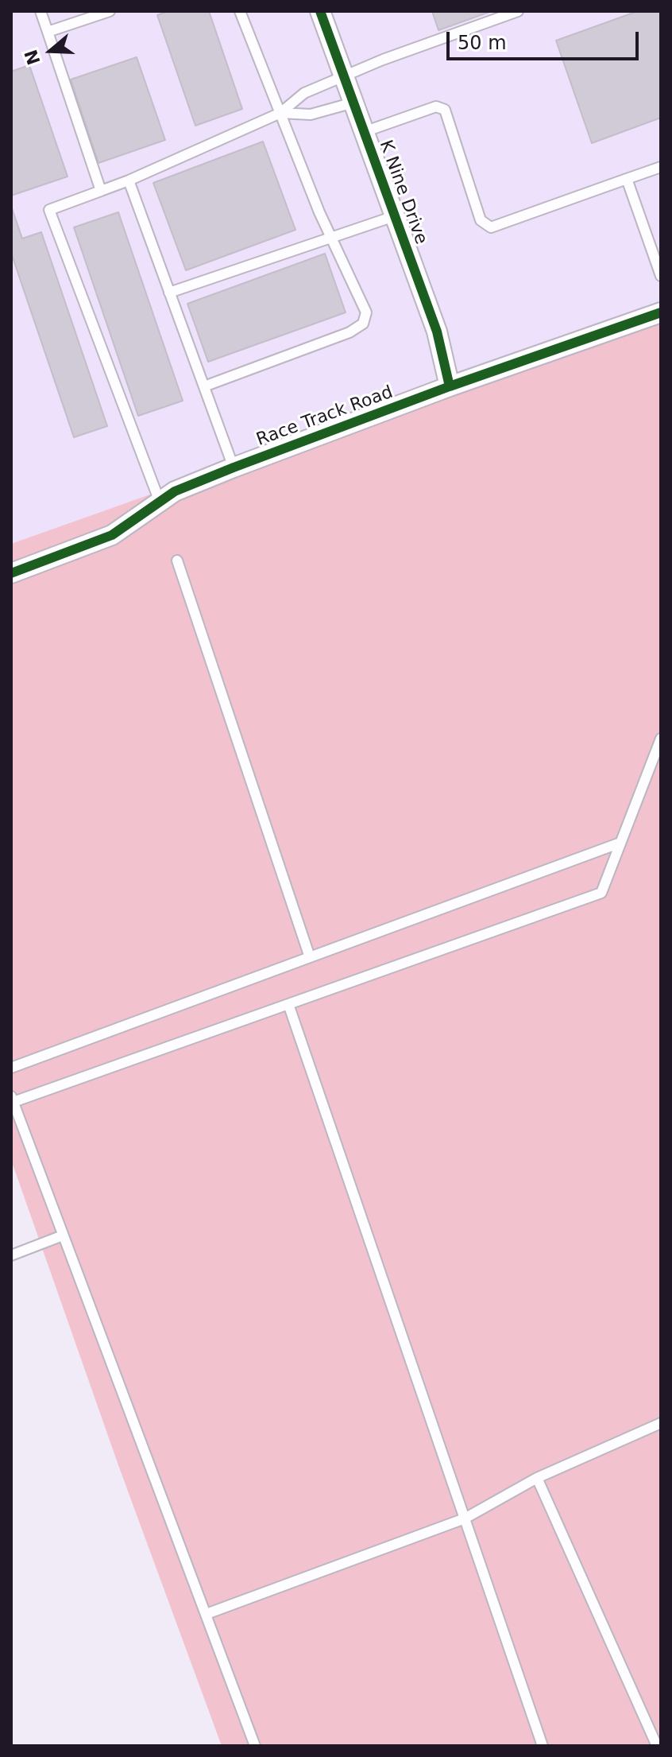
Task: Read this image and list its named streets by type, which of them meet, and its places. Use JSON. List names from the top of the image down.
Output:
{
  "streets": {
    "street": ["K Nine Drive", "Race Track Road"]
  },
  "crossings": [
    ["K Nine Drive", "Race Track Road"]
  ],
  "scale_bar": "50 m",
  "north": "left"
}
